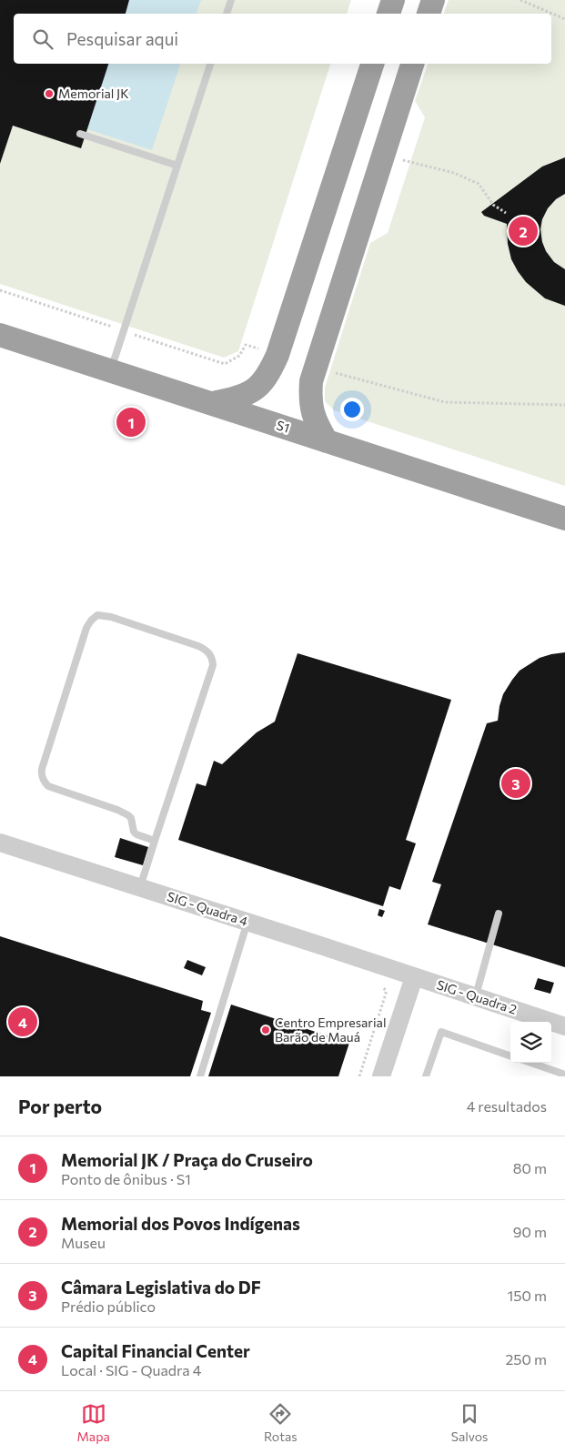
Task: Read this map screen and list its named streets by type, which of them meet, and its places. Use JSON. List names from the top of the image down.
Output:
{
  "streets": {
    "highway": ["S1"],
    "street": ["SIG - Quadra 4", "SIG - Quadra 2"]
  },
  "crossings": [
    ["SIG - Quadra 4", "SIG - Quadra 2"]
  ],
  "places": ["Memorial JK", "Centro Empresarial Barão de Mauá"],
  "page": {
    "search": "Pesquisar aqui",
    "pins": [
      "2",
      "1",
      "3",
      "4"
    ],
    "heading": ["Por perto", "4 resultados"],
    "list": [
      {
        "mark": "1",
        "name": "Memorial JK / Praça do Cruseiro",
        "note": "Ponto de ônibus · S1",
        "value": "80 m"
      },
      {
        "mark": "2",
        "name": "Memorial dos Povos Indígenas",
        "note": "Museu",
        "value": "90 m"
      },
      {
        "mark": "3",
        "name": "Câmara Legislativa do DF",
        "note": "Prédio público",
        "value": "150 m"
      },
      {
        "mark": "4",
        "name": "Capital Financial Center",
        "note": "Local · SIG - Quadra 4",
        "value": "250 m"
      }
    ],
    "nav": ["Mapa", "Rotas", "Salvos"]
  }
}
